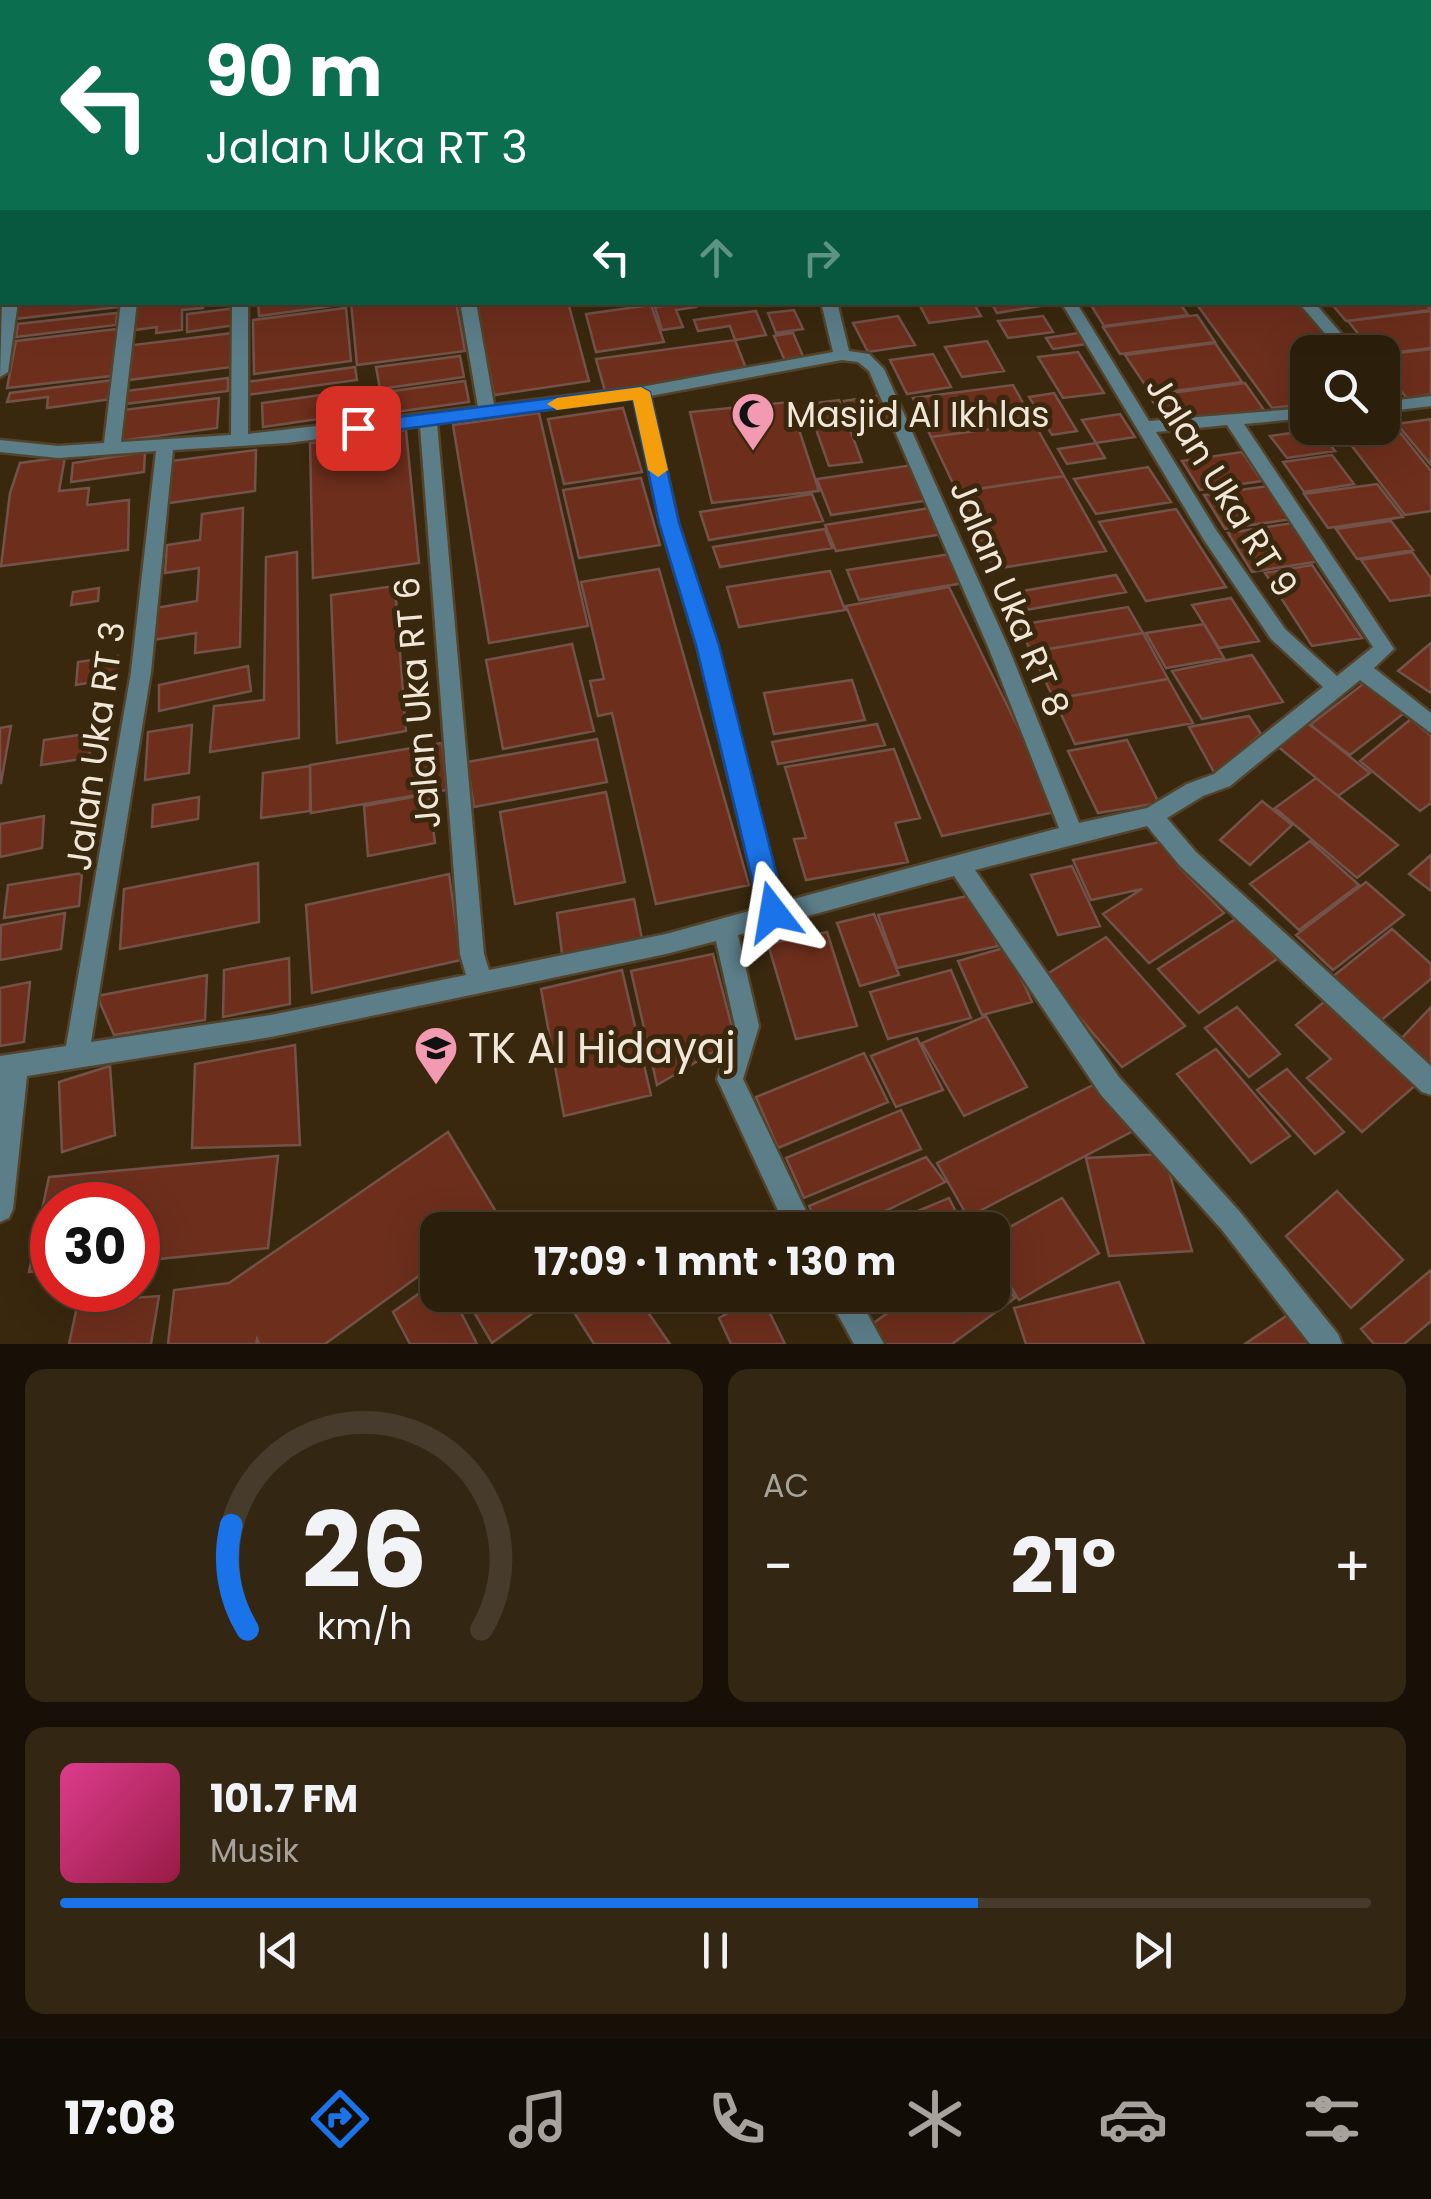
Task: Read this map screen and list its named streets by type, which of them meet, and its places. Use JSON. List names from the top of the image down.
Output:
{
  "streets": {
    "street": [
      "Jalan Uka RT 9",
      "Jalan Uka RT 8",
      "Jalan Uka RT 6",
      "Jalan Uka RT 3"
    ]
  },
  "places": {
    "mosque": ["Masjid Al Ikhlas"],
    "school or university": ["TK Al Hidayaj"]
  },
  "page": {
    "turn": ["90 m", "Jalan Uka RT 3"],
    "limit": "30",
    "trip": "17:09 · 1 mnt · 130 m",
    "tile": "AC",
    "heat": ["−", "21°", "+"],
    "song": ["101.7 FM", "Musik"],
    "tabs": "17:08",
    "gauge": ["26", "km/h"]
  }
}
